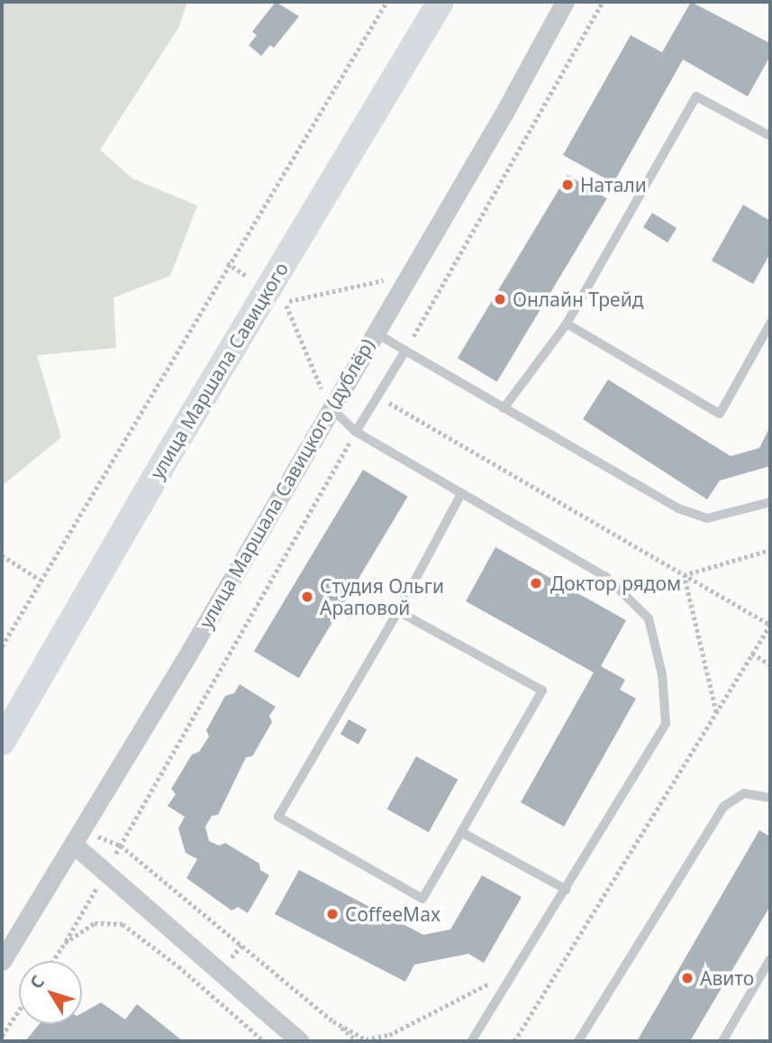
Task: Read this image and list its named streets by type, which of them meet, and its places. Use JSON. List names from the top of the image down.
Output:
{
  "streets": {
    "street": ["улица Маршала Савицкого", "улица Маршала Савицкого (дублёр)"]
  },
  "places": [
    "Натали",
    "Онлайн Трейд",
    "Доктор рядом",
    "Студия Ольги Араповой",
    "CoffeeMax",
    "Авито"
  ],
  "north": "top left"
}
